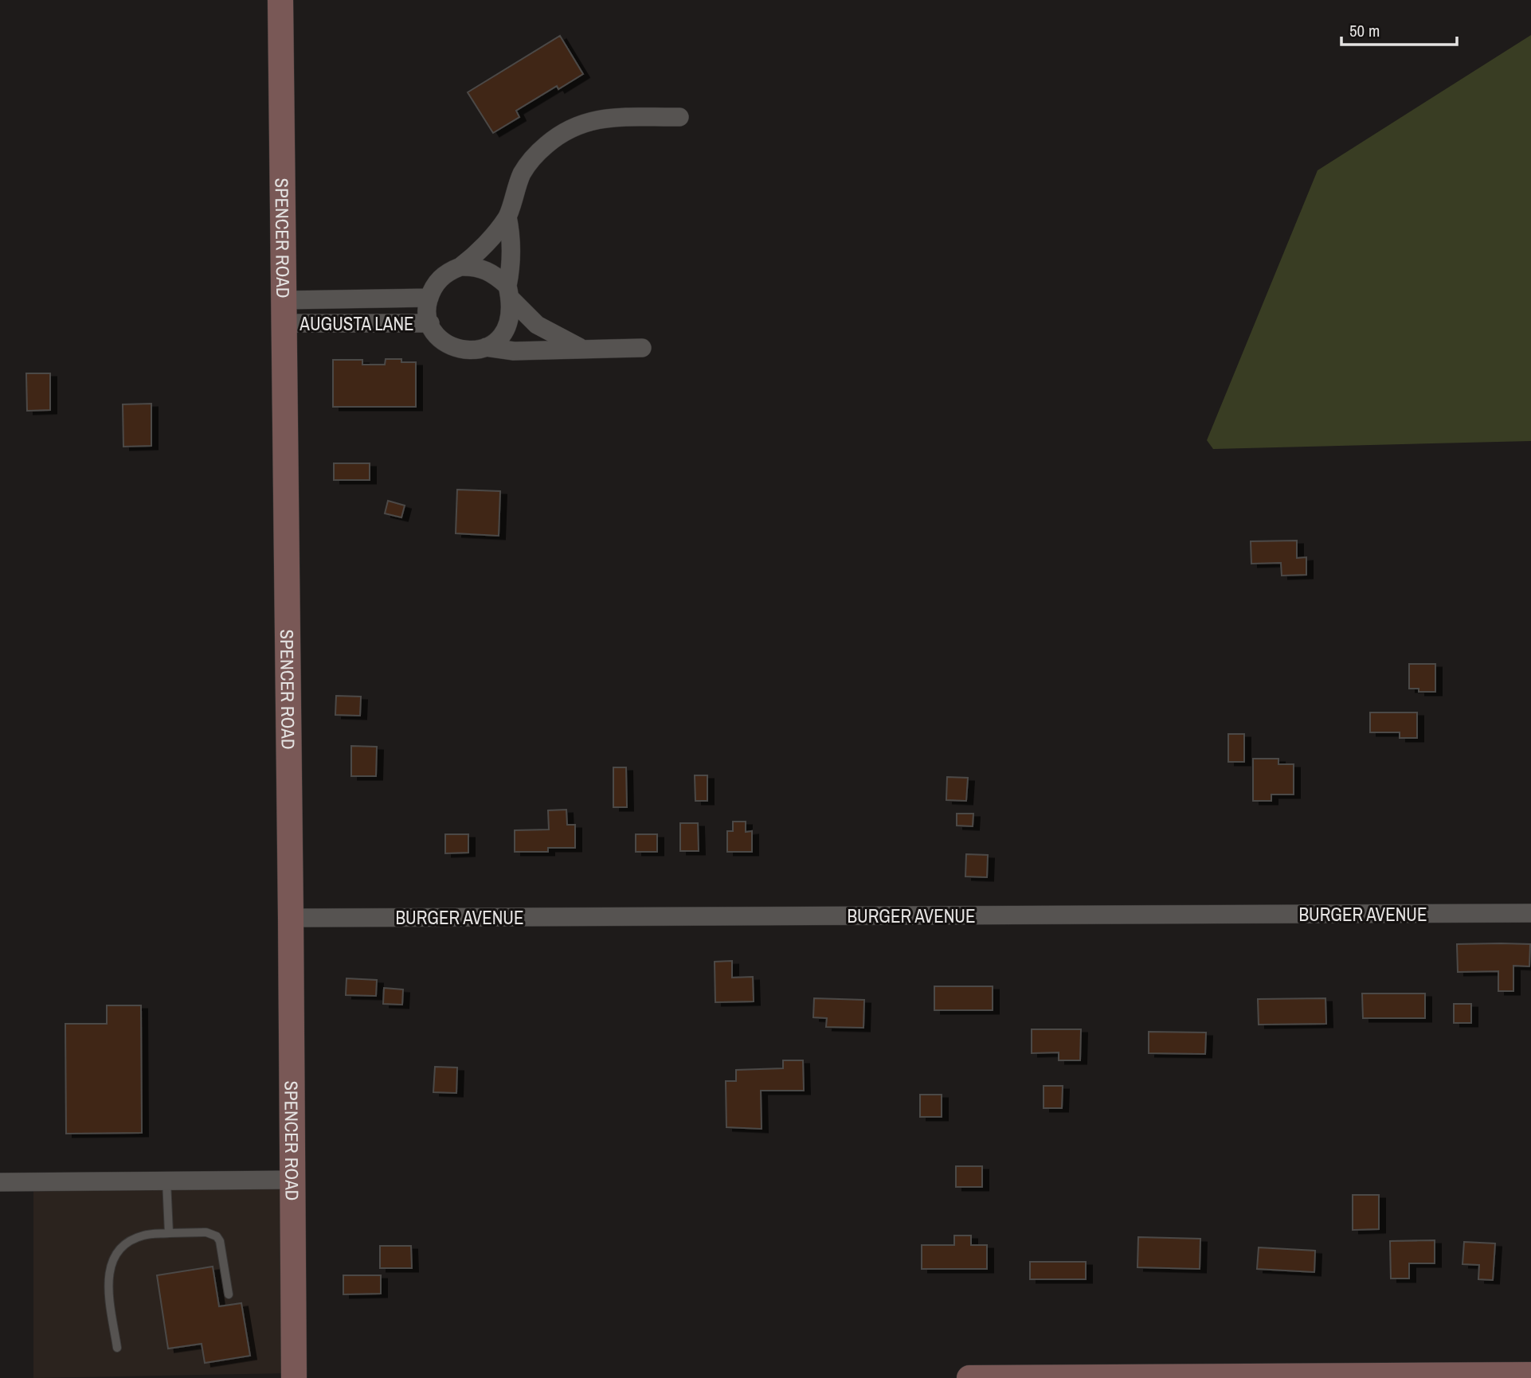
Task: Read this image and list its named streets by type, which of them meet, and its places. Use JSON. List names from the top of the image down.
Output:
{
  "streets": {
    "street": ["SPENCER ROAD", "AUGUSTA LANE", "BURGER AVENUE"]
  },
  "crossings": [
    ["SPENCER ROAD", "AUGUSTA LANE"],
    ["SPENCER ROAD", "BURGER AVENUE"]
  ],
  "scale_bar": "50 m"
}
